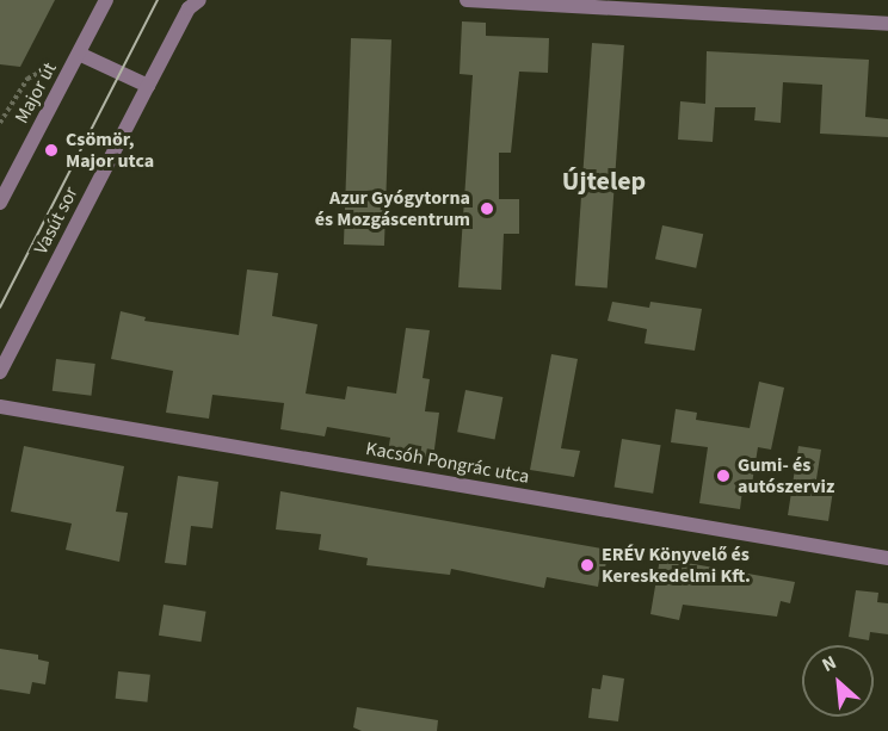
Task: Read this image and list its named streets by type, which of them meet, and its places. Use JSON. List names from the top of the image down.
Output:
{
  "streets": {
    "street": ["Major út", "Vasút sor", "Kacsóh Pongrác utca"]
  },
  "districts": ["Újtelep"],
  "places": [
    "Csömör, Major utca",
    "Azur Gyógytorna és Mozgáscentrum",
    "Gumi- és autószerviz",
    "ERÉV Könyvelő és Kereskedelmi Kft."
  ],
  "north": "top left"
}
